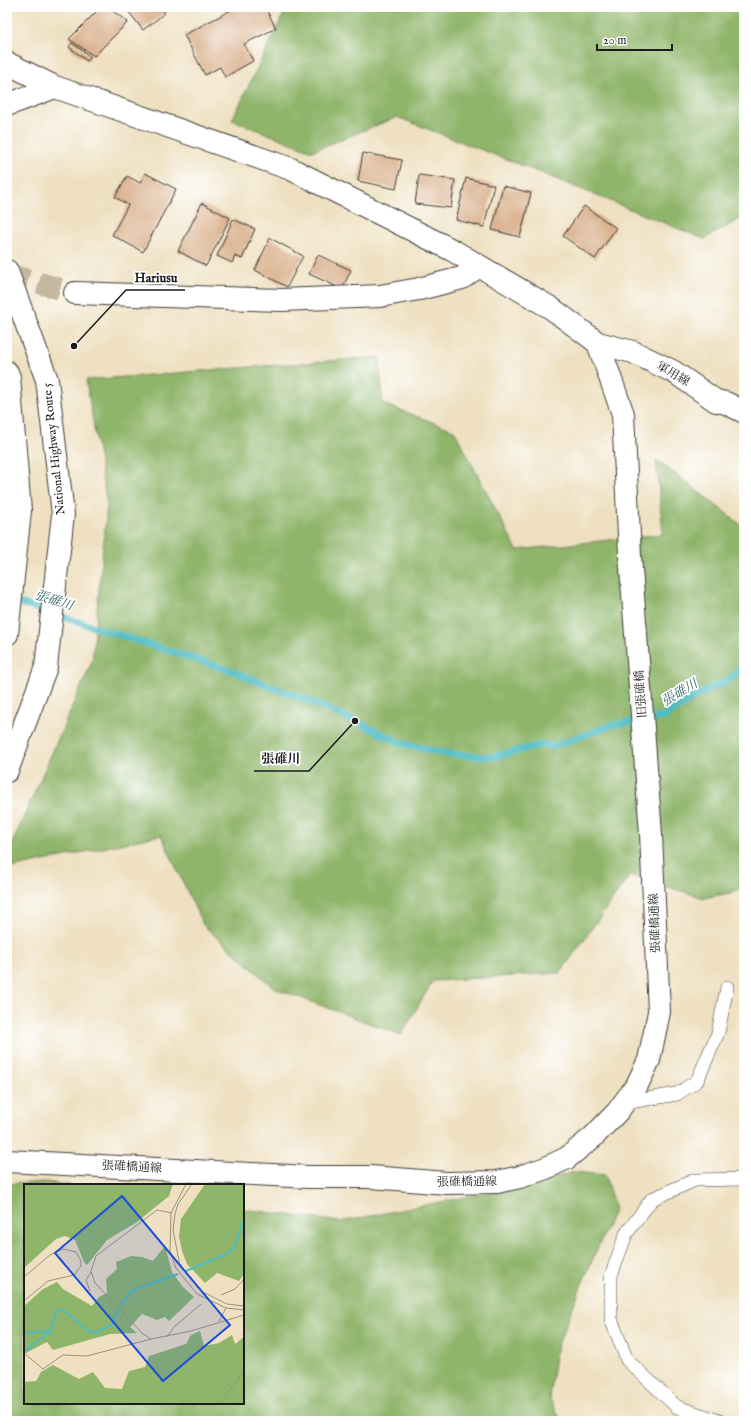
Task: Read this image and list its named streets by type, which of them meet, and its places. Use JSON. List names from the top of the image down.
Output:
{
  "streets": {
    "main road": [
      "軍用線",
      "National Highway Route 5",
      "旧張碓橋",
      "張碓橋通線"
    ]
  },
  "crossings": [
    ["軍用線", "旧張碓橋"],
    ["旧張碓橋", "張碓橋通線"]
  ],
  "water": ["張碓川"],
  "places": ["Hariusu", "張碓川"],
  "scale_bar": "20 m"
}
